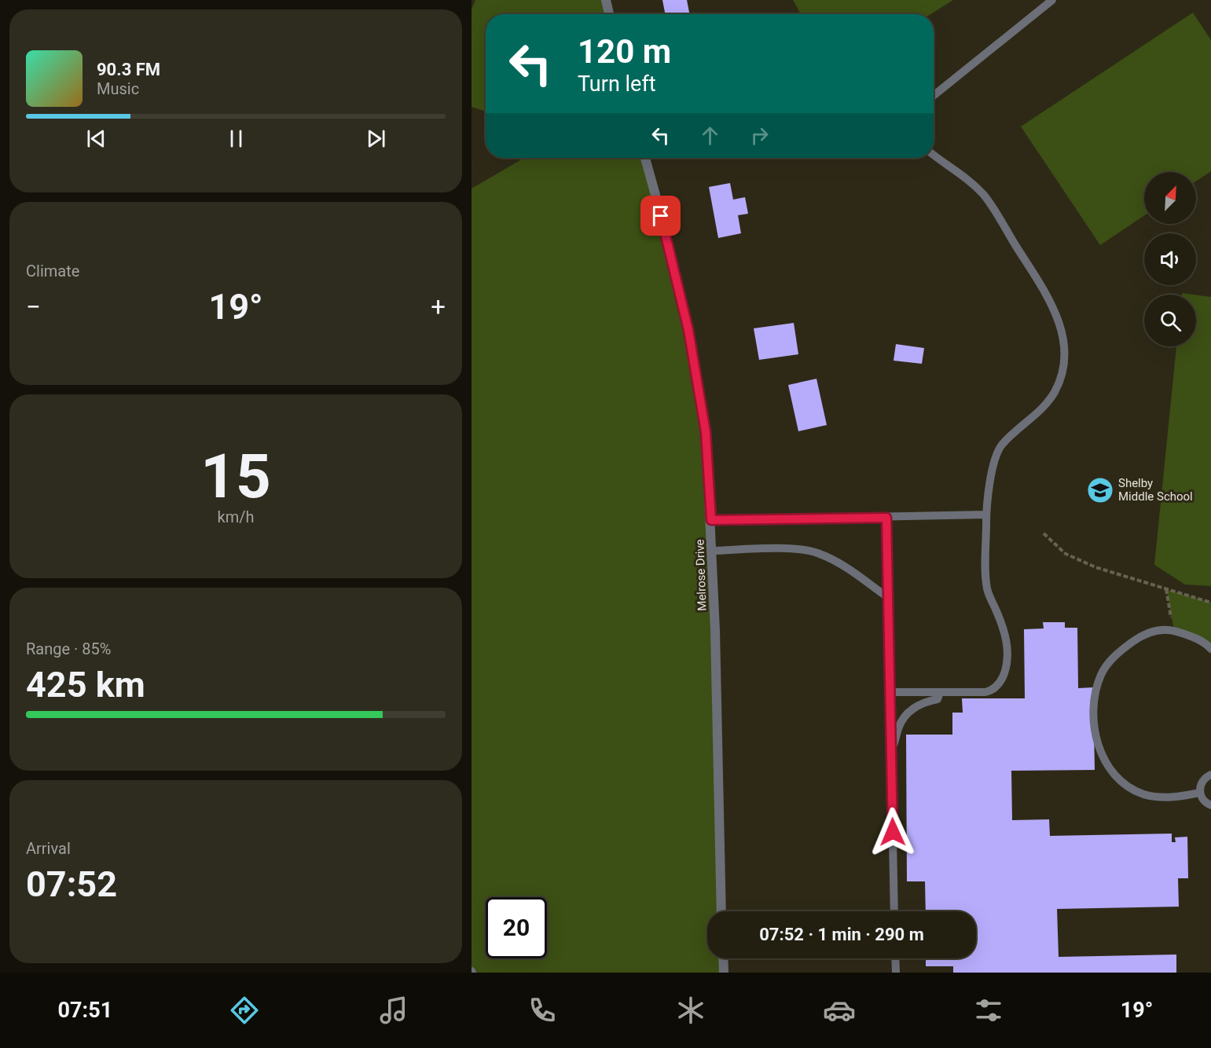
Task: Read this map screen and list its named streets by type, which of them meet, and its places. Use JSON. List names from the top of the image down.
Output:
{
  "streets": {
    "street": ["Melrose Drive"]
  },
  "places": {
    "school or university": ["Shelby Middle School"]
  },
  "north": "top right",
  "page": {
    "turn": ["120 m", "Turn left"],
    "song": ["90.3 FM", "Music"],
    "tile": [
      "Climate",
      ["15", "km/h"],
      ["Range · 85%", "425 km"],
      ["Arrival", "07:52"]
    ],
    "heat": ["−", "19°", "+"],
    "limit": "20",
    "trip": "07:52 · 1 min · 290 m",
    "tabs": ["07:51", "19°"]
  }
}
